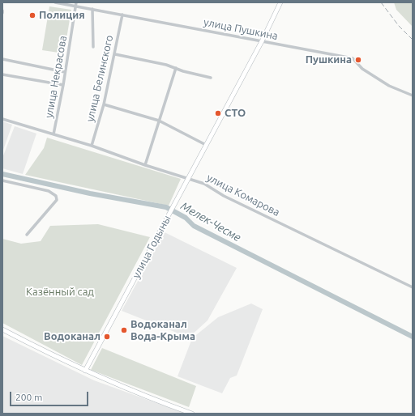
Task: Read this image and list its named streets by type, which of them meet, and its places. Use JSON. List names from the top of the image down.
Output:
{
  "streets": {
    "main road": ["улица Годыны"],
    "street": [
      "улица Пушкина",
      "улица Некрасова",
      "улица Белинского",
      "улица Комарова"
    ]
  },
  "crossings": [
    ["улица Пушкина", "улица Некрасова"],
    ["улица Пушкина", "улица Белинского"],
    ["улица Пушкина", "улица Годыны"],
    ["улица Некрасова", "улица Комарова"],
    ["улица Белинского", "улица Комарова"],
    ["улица Комарова", "улица Годыны"]
  ],
  "water": ["Мелек-Чесме"],
  "parks": ["Казённый сад"],
  "places": [
    "Полиция",
    "Пушкина",
    "СТО",
    "Водоканал Вода-Крыма",
    "Водоканал"
  ],
  "scale_bar": "200 m"
}
